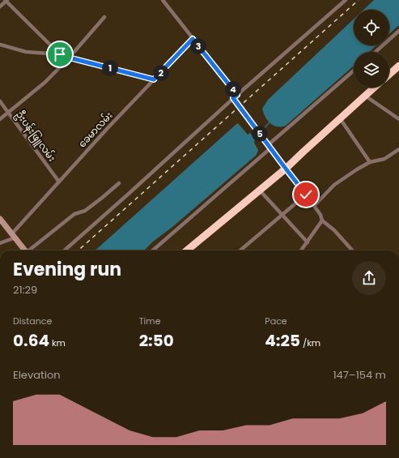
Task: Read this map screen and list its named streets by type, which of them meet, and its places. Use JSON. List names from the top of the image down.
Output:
{
  "streets": {
    "street": ["ခေမာလမ်း", "ဦးပန်းဖြူလမ်း"]
  },
  "crossings": [
    ["ခေမာလမ်း", "ဦးပန်းဖြူလမ်း"]
  ],
  "page": {
    "pins": [
      "3",
      "1",
      "2",
      "4",
      "5"
    ],
    "heading": ["Evening run", "21:29"],
    "stats": [
      ["Distance", "0.64 km"],
      ["Time", "2:50"],
      ["Pace", "4:25 /km"]
    ],
    "chart": ["Elevation", "147–154 m"]
  }
}
